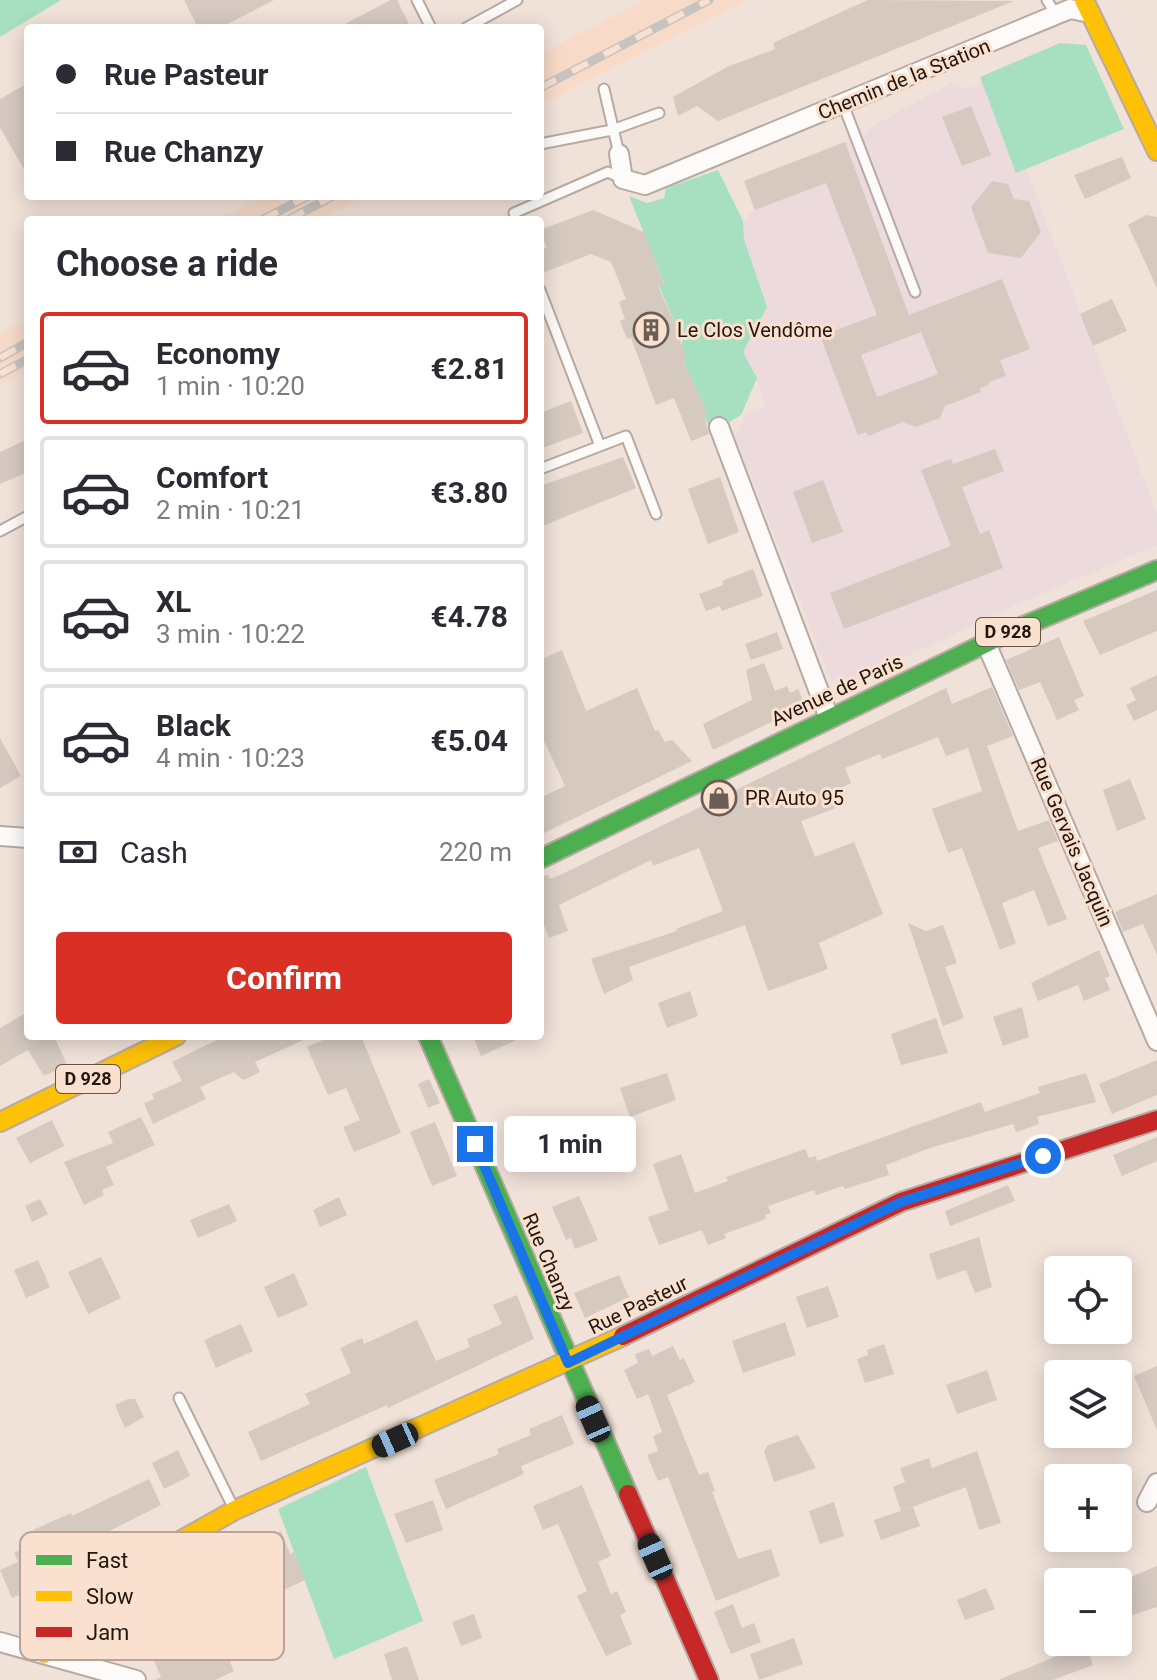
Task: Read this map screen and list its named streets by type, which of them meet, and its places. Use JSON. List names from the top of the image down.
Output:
{
  "streets": {
    "street": [
      "Chemin de la Station",
      "D 928",
      "Avenue de Paris",
      "Rue Gervais Jacquin",
      "Rue Chanzy",
      "Rue Pasteur"
    ]
  },
  "crossings": [
    ["Avenue de Paris", "Rue Gervais Jacquin"],
    ["Rue Chanzy", "Rue Pasteur"]
  ],
  "places": {
    "building": ["Le Clos Vendôme"],
    "shop": ["PR Auto 95"]
  },
  "legend": ["Fast", "Slow", "Jam"],
  "page": {
    "banner": ["Rue Pasteur", "Rue Chanzy"],
    "heading": "Choose a ride",
    "list": [
      {
        "name": "Economy",
        "note": "1 min · 10:20",
        "value": "€2.81"
      },
      {
        "name": "Comfort",
        "note": "2 min · 10:21",
        "value": "€3.80"
      },
      {
        "name": "XL",
        "note": "3 min · 10:22",
        "value": "€4.78"
      },
      {
        "name": "Black",
        "note": "4 min · 10:23",
        "value": "€5.04"
      }
    ],
    "pay": ["Cash", "220 m"],
    "buttons": "Confirm",
    "bubble": "1 min",
    "map_buttons": ["+", "−"]
  }
}
